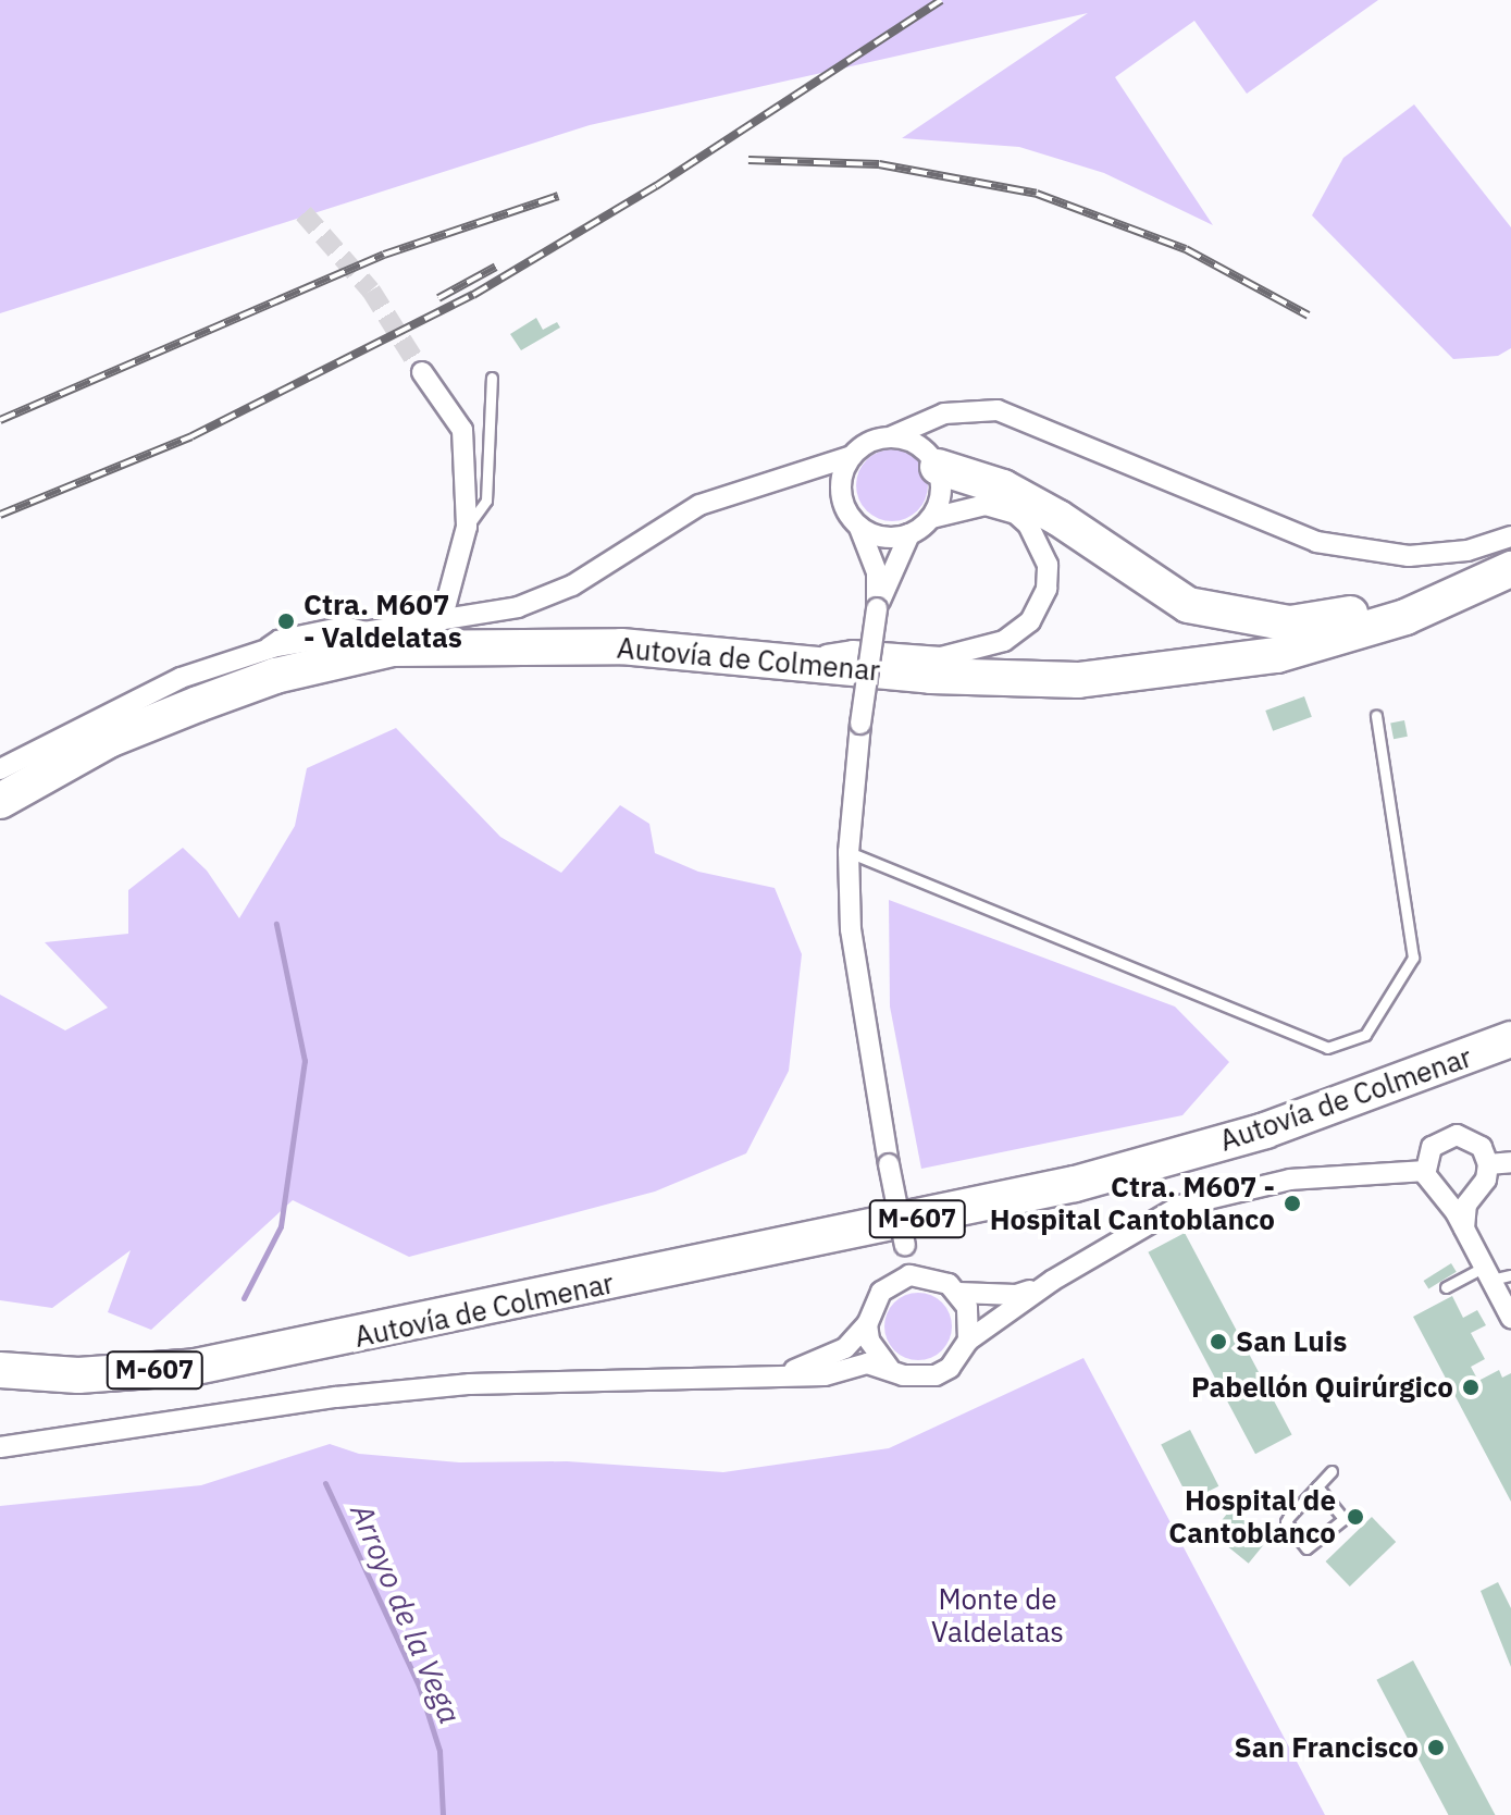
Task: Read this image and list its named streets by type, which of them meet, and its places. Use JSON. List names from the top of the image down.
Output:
{
  "streets": {
    "highway": ["Autovía de Colmenar", "M-607"]
  },
  "water": ["Arroyo de la Vega"],
  "parks": ["Monte de Valdelatas"],
  "places": [
    "Ctra. M607 - Valdelatas",
    "Ctra. M607 - Hospital Cantoblanco",
    "San Luis",
    "Pabellón Quirúrgico",
    "Hospital de Cantoblanco",
    "San Francisco"
  ]
}
